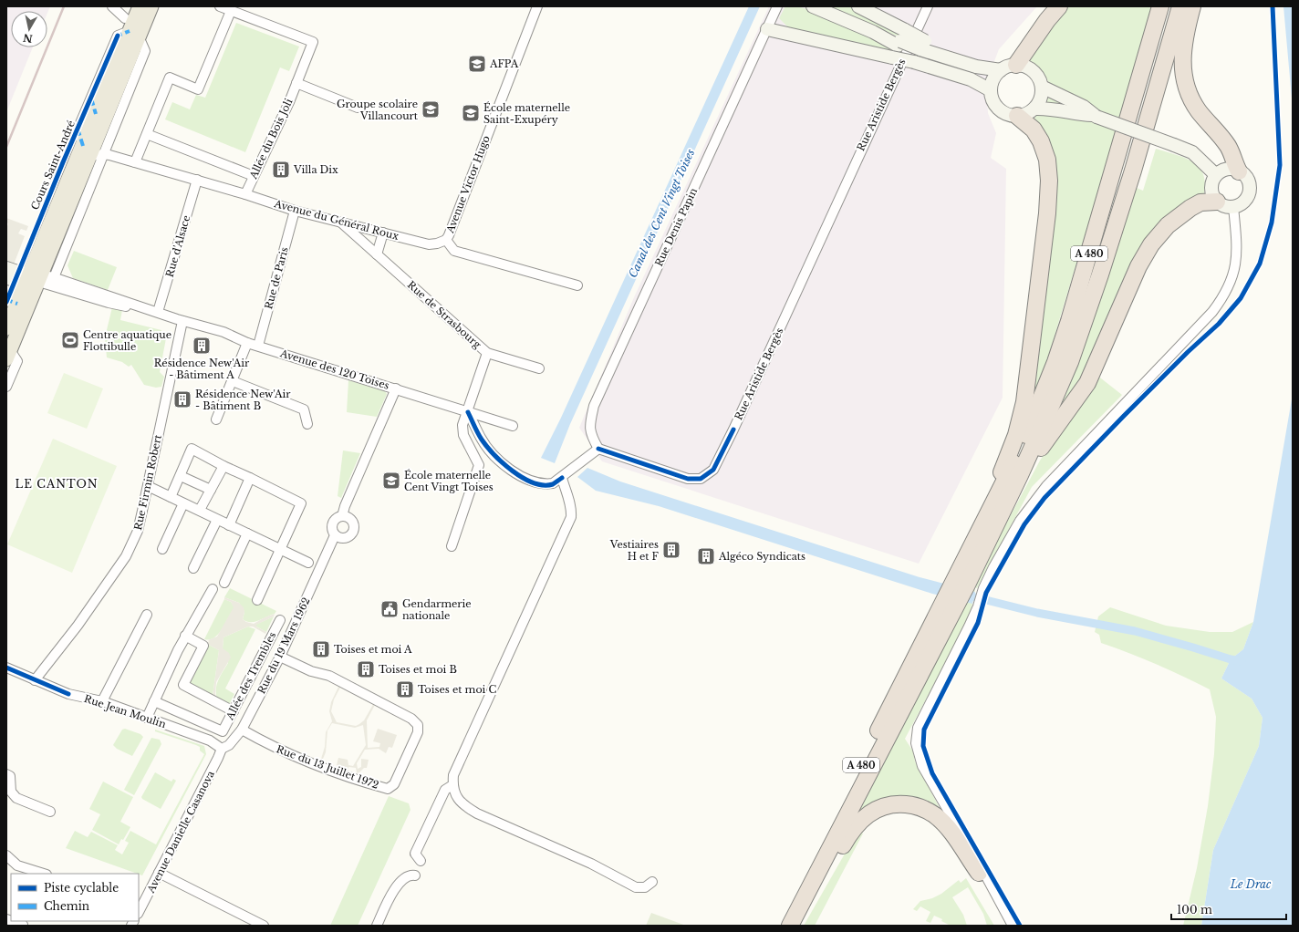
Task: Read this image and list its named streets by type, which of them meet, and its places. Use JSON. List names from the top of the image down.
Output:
{
  "streets": {
    "highway": ["A 480"],
    "main road": ["Cours Saint-André"],
    "street": [
      "Rue Aristide Bergès",
      "Allée du Bois Joli",
      "Avenue Victor Hugo",
      "Avenue du Général Roux",
      "Rue Denis Papin",
      "Rue d'Alsace",
      "Rue de Paris",
      "Rue de Strasbourg",
      "Avenue des 120 Toises",
      "Rue Firmin Robert",
      "Rue du 19 Mars 1962",
      "Allée des Trembles",
      "Rue Jean Moulin",
      "Rue du 13 Juillet 1972",
      "Avenue Danielle Casanova"
    ]
  },
  "crossings": [
    ["Rue Aristide Bergès", "Rue Denis Papin"],
    ["Allée du Bois Joli", "Avenue du Général Roux"],
    ["Cours Saint-André", "Avenue du Général Roux"],
    ["Cours Saint-André", "Avenue des 120 Toises"],
    ["Avenue Victor Hugo", "Avenue du Général Roux"],
    ["Avenue du Général Roux", "Rue d'Alsace"],
    ["Avenue du Général Roux", "Rue de Paris"],
    ["Avenue du Général Roux", "Rue de Strasbourg"],
    ["Rue d'Alsace", "Avenue des 120 Toises"],
    ["Rue de Paris", "Avenue des 120 Toises"],
    ["Avenue des 120 Toises", "Rue Firmin Robert"],
    ["Avenue des 120 Toises", "Rue du 19 Mars 1962"],
    ["Rue Firmin Robert", "Rue Jean Moulin"],
    ["Rue du 19 Mars 1962", "Rue Jean Moulin"],
    ["Rue du 19 Mars 1962", "Rue du 13 Juillet 1972"],
    ["Rue du 19 Mars 1962", "Avenue Danielle Casanova"],
    ["Allée des Trembles", "Rue Jean Moulin"],
    ["Rue Jean Moulin", "Avenue Danielle Casanova"]
  ],
  "districts": ["LE CANTON"],
  "water": ["Canal des Cent Vingt Toises", "Le Drac"],
  "places": {
    "school or university": [
      "AFPA",
      "Groupe scolaire Villancourt",
      "École maternelle Saint-Exupéry",
      "École maternelle Cent Vingt Toises"
    ],
    "building": [
      "Villa Dix",
      "Résidence New'Air - Bâtiment A",
      "Résidence New'Air - Bâtiment B",
      "Vestiaires H et F",
      "Algéco Syndicats",
      "Toises et moi A",
      "Toises et moi B",
      "Toises et moi C"
    ],
    "sports": ["Centre aquatique Flottibulle"],
    "public building": ["Gendarmerie nationale"]
  },
  "legend": ["Piste cyclable", "Chemin"],
  "scale_bar": "100 m",
  "north": "bottom"
}
